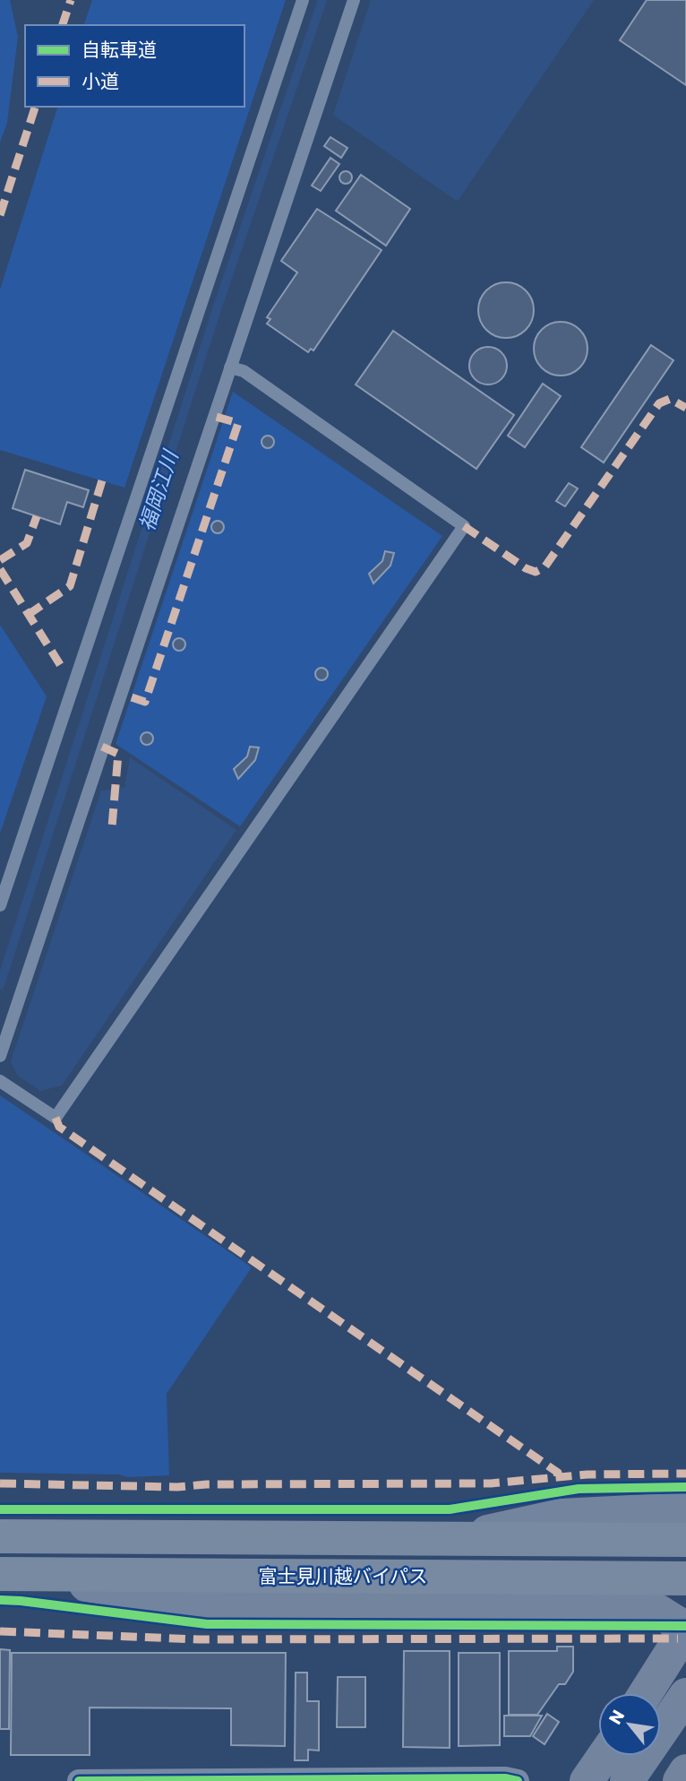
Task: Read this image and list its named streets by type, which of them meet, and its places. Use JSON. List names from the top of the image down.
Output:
{
  "streets": {
    "highway": ["富士見川越バイパス"]
  },
  "water": ["福岡江川"],
  "legend": ["自転車道", "小道"],
  "north": "top left"
}
